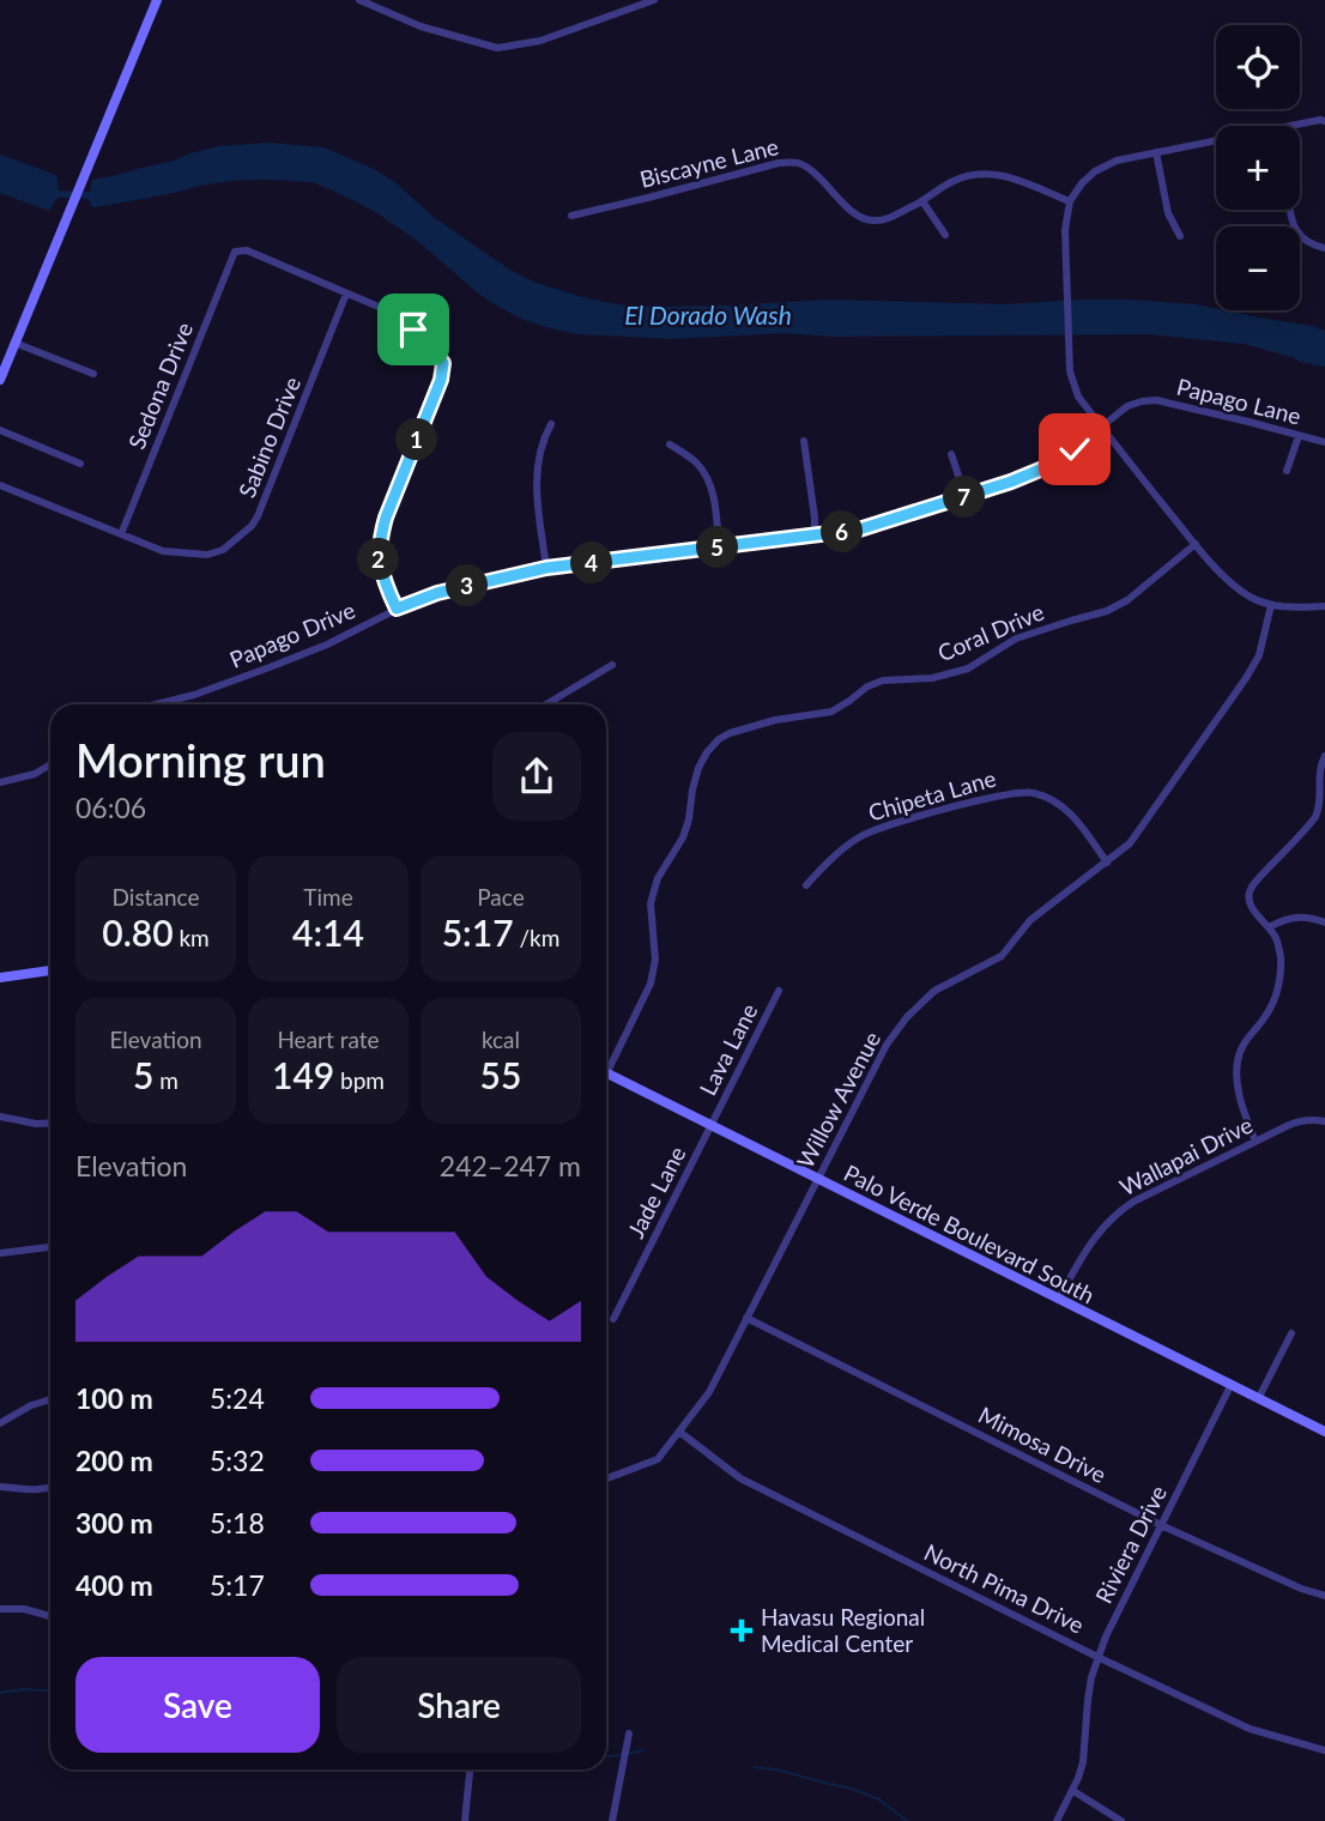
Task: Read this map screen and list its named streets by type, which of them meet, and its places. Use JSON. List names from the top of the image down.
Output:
{
  "streets": {
    "main road": ["Palo Verde Boulevard South"],
    "street": [
      "Biscayne Lane",
      "Sedona Drive",
      "Papago Lane",
      "Sabino Drive",
      "Coral Drive",
      "Papago Drive",
      "Chipeta Lane",
      "Lava Lane",
      "Willow Avenue",
      "Wallapai Drive",
      "Jade Lane",
      "Mimosa Drive",
      "Riviera Drive",
      "North Pima Drive"
    ]
  },
  "crossings": [
    ["Sedona Drive", "Sabino Drive"],
    ["Papago Lane", "Papago Drive"],
    ["Chipeta Lane", "Willow Avenue"],
    ["Lava Lane", "Jade Lane"],
    ["Lava Lane", "Palo Verde Boulevard South"],
    ["Willow Avenue", "Palo Verde Boulevard South"],
    ["Willow Avenue", "Mimosa Drive"],
    ["Willow Avenue", "North Pima Drive"],
    ["Wallapai Drive", "Palo Verde Boulevard South"],
    ["Jade Lane", "Palo Verde Boulevard South"],
    ["Palo Verde Boulevard South", "Riviera Drive"],
    ["Mimosa Drive", "Riviera Drive"],
    ["Riviera Drive", "North Pima Drive"]
  ],
  "water": ["El Dorado Wash"],
  "places": {
    "health": ["Havasu Regional Medical Center"]
  },
  "page": {
    "map_buttons": ["+", "−"],
    "pins": [
      "1",
      "7",
      "6",
      "5",
      "2",
      "4",
      "3"
    ],
    "heading": ["Morning run", "06:06"],
    "stats": [
      ["Distance", "0.80 km"],
      ["Time", "4:14"],
      ["Pace", "5:17 /km"],
      ["Elevation", "5 m"],
      ["Heart rate", "149 bpm"],
      ["kcal", "55"]
    ],
    "chart": ["Elevation", "242–247 m"],
    "list": [
      {
        "name": "100 m",
        "note": "5:24"
      },
      {
        "name": "200 m",
        "note": "5:32"
      },
      {
        "name": "300 m",
        "note": "5:18"
      },
      {
        "name": "400 m",
        "note": "5:17"
      }
    ],
    "buttons": ["Save", "Share"]
  }
}
